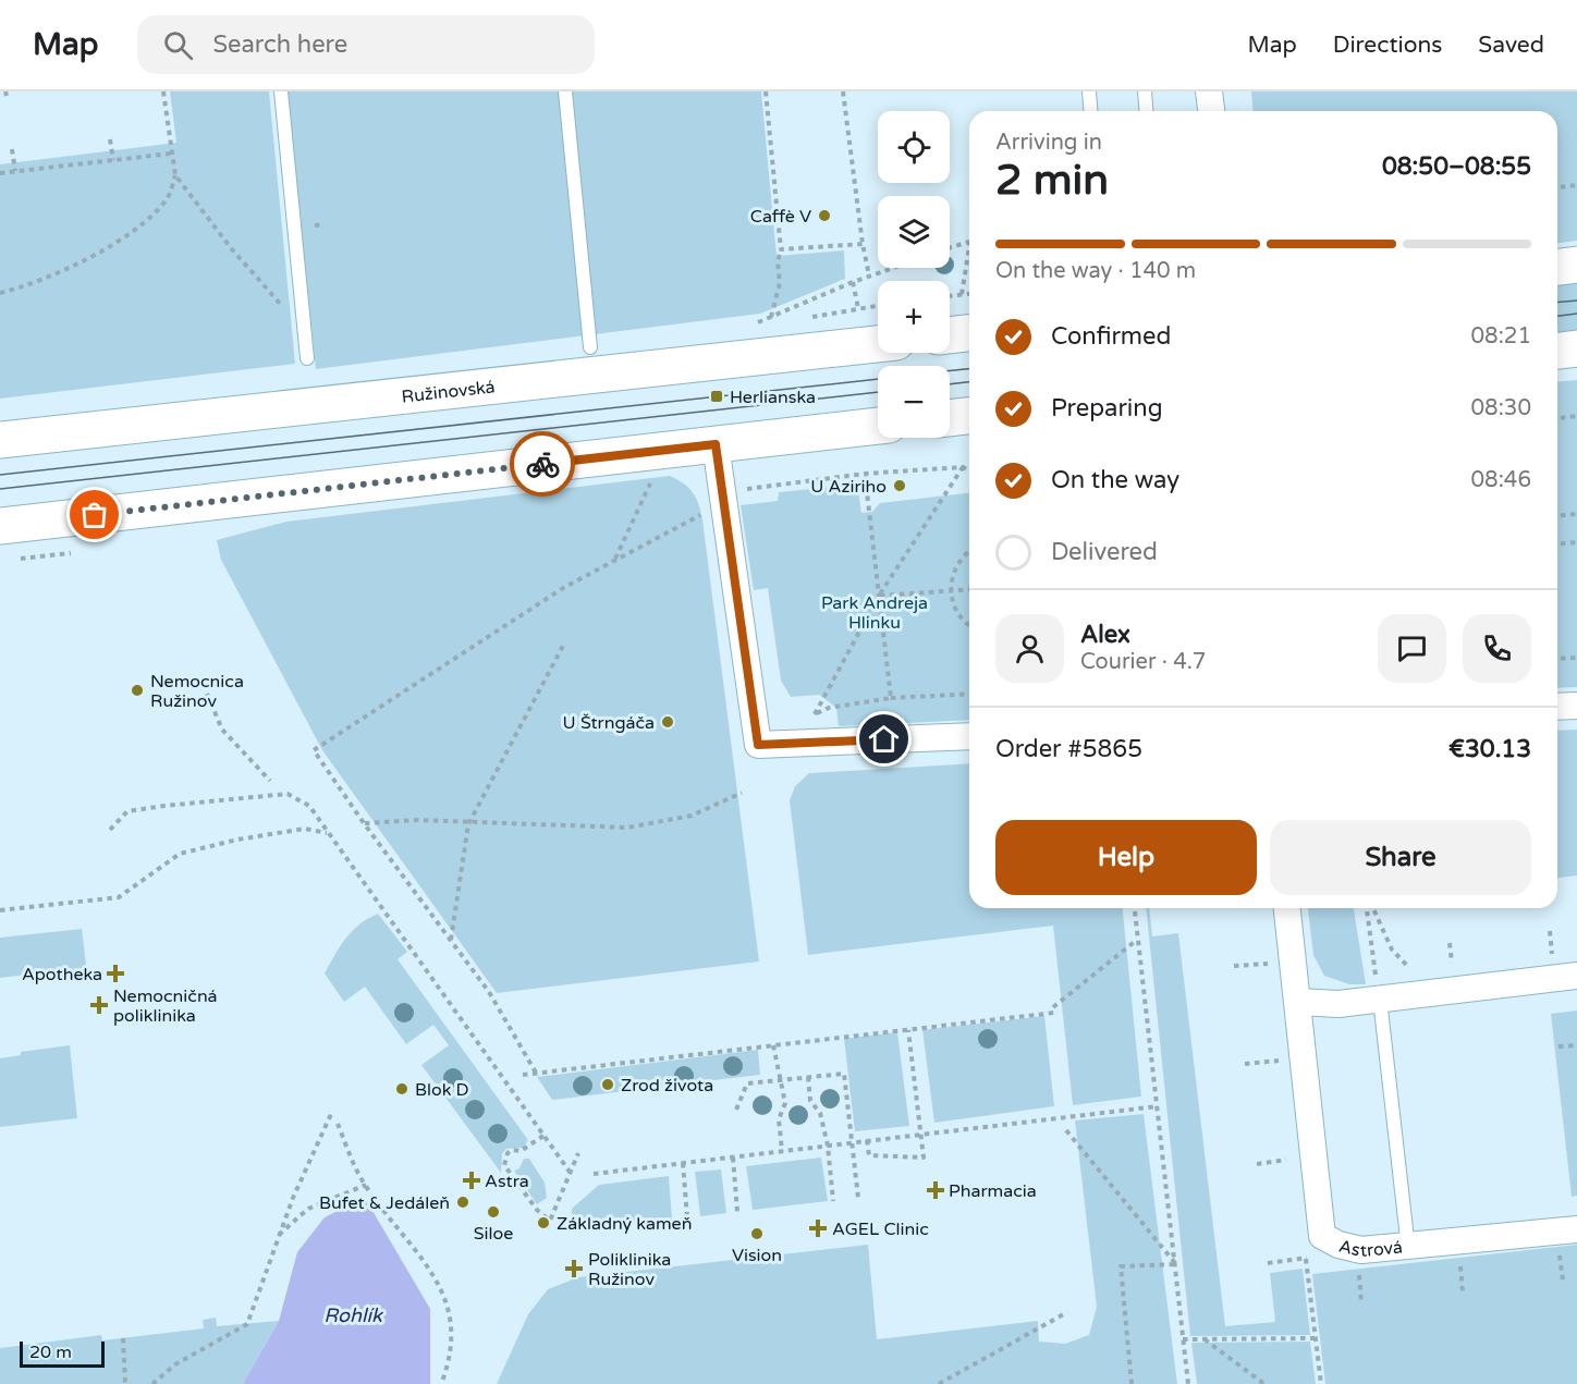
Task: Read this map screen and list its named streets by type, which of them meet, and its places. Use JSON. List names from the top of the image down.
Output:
{
  "streets": {
    "street": ["Ružinovská", "Astrová"]
  },
  "water": ["Rohlík"],
  "parks": ["Park Andreja Hlinku"],
  "places": {
    "other": [
      "Caffè V",
      "U Aziriho",
      "Nemocnica Ružinov",
      "U Štrngáča",
      "Zrod života",
      "Blok D",
      "Bufet & Jedáleň",
      "Siloe",
      "Základný kameň",
      "Vision"
    ],
    "transit": ["Herlianska"],
    "health": [
      "Apotheka",
      "Nemocničná poliklinika",
      "Astra",
      "Pharmacia",
      "AGEL Clinic",
      "Poliklinika Ružinov"
    ]
  },
  "scale_bar": "20 m",
  "page": {
    "header": "Map",
    "search": "Search here",
    "nav": ["Map", "Directions", "Saved"],
    "map_buttons": ["+", "−"],
    "heading": ["2 min", "Arriving in", "08:50–08:55"],
    "panel": [
      "Alex",
      "Courier · 4.7",
      "Order #5865",
      "€30.13"
    ],
    "bar": "On the way · 140 m",
    "list": [
      ["Confirmed", "08:21"],
      ["Preparing", "08:30"],
      ["On the way", "08:46"],
      "Delivered"
    ],
    "buttons": ["Help", "Share"],
    "scale": "20 m"
  }
}
